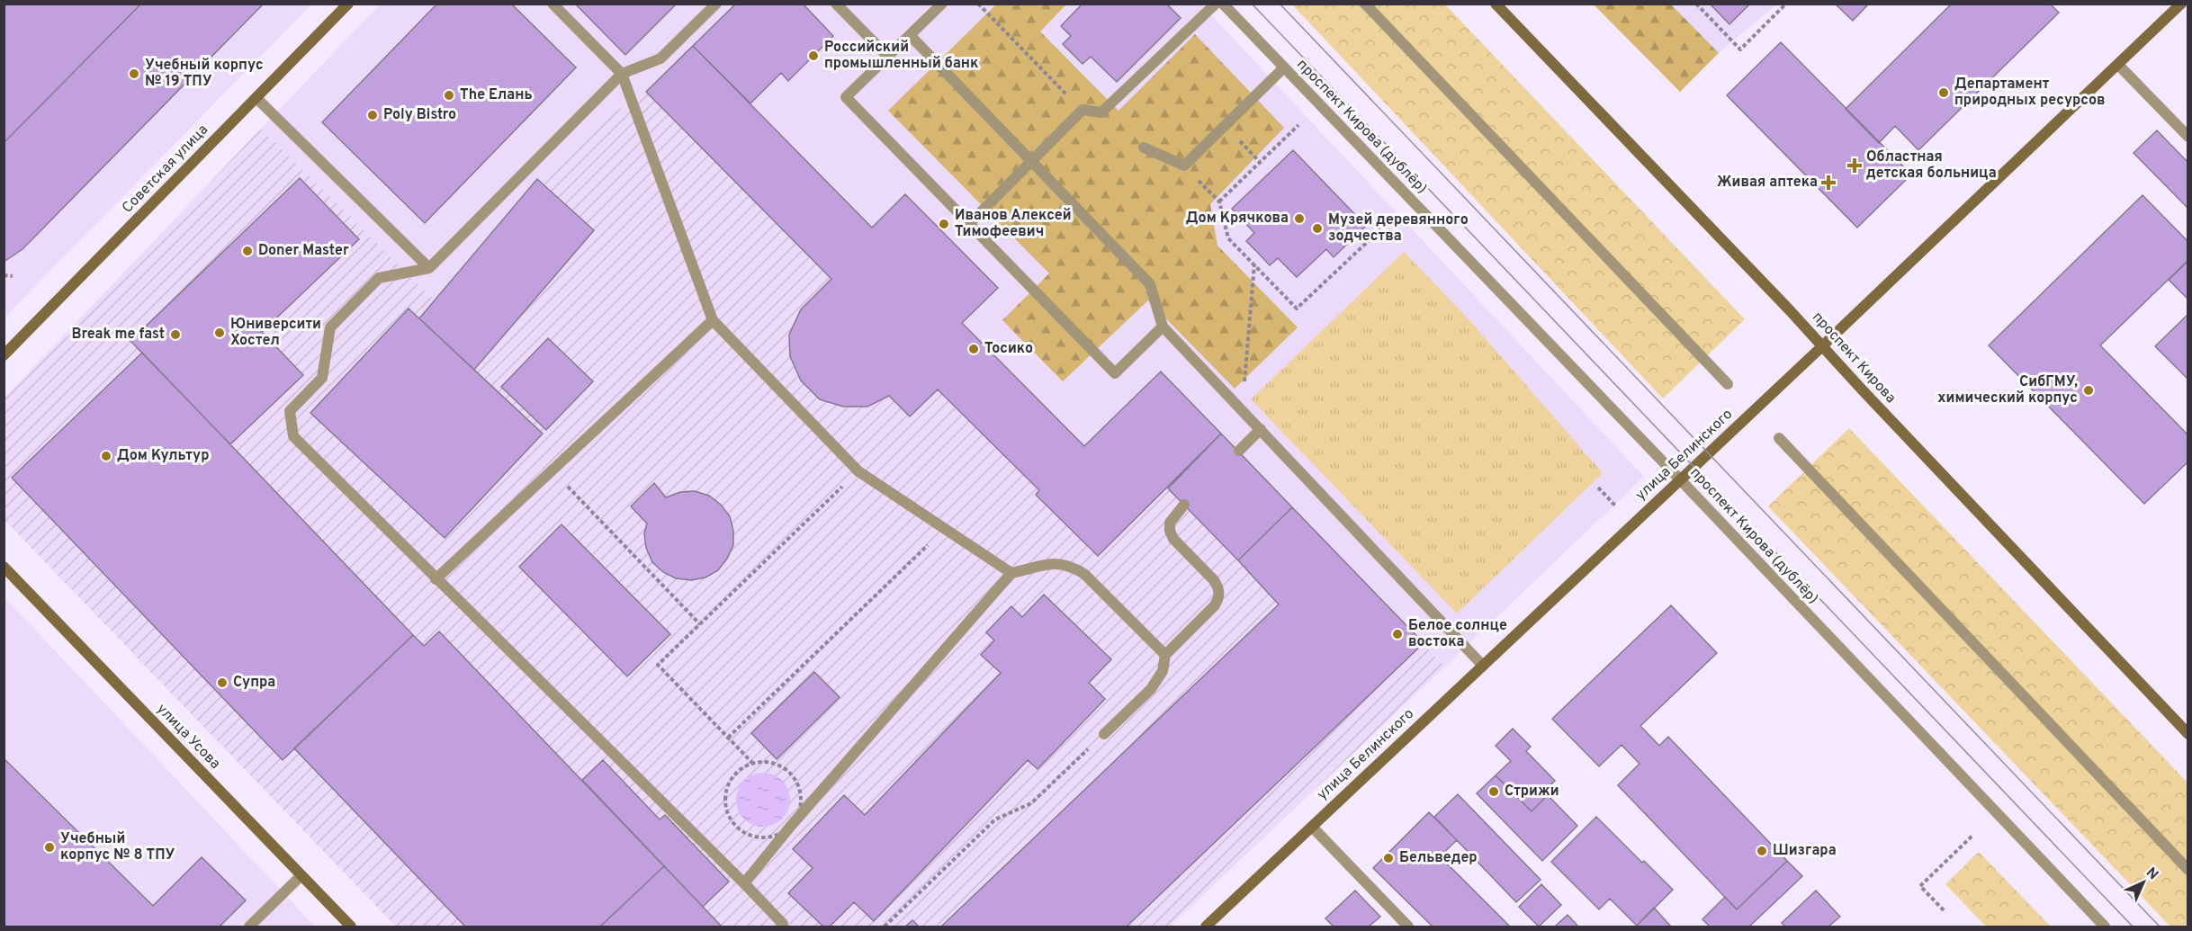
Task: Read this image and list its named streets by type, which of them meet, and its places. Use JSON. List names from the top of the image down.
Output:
{
  "streets": {
    "street": [
      "проспект Кирова (дублёр)",
      "Советская улица",
      "проспект Кирова",
      "улица Белинского",
      "улица Усова"
    ]
  },
  "crossings": [
    ["проспект Кирова (дублёр)", "улица Белинского"],
    ["проспект Кирова", "улица Белинского"]
  ],
  "places": {
    "other": [
      "Российский промышленный банк",
      "Учебный корпус № 19 ТПУ",
      "Департамент природных ресурсов",
      "The Елань",
      "Poly Bistro",
      "Дом Крячкова",
      "Иванов Алексей Тимофеевич",
      "Музей деревянного зодчества",
      "Doner Master",
      "Юниверсити Хостел",
      "Break me fast",
      "Тосико",
      "СибГМУ, химический корпус",
      "Дом Культур",
      "Белое солнце востока",
      "Супра",
      "Стрижи",
      "Учебный корпус № 8 ТПУ",
      "Шизгара",
      "Бельведер"
    ],
    "health": ["Областная детская больница", "Живая аптека"]
  },
  "north": "top right"
}
